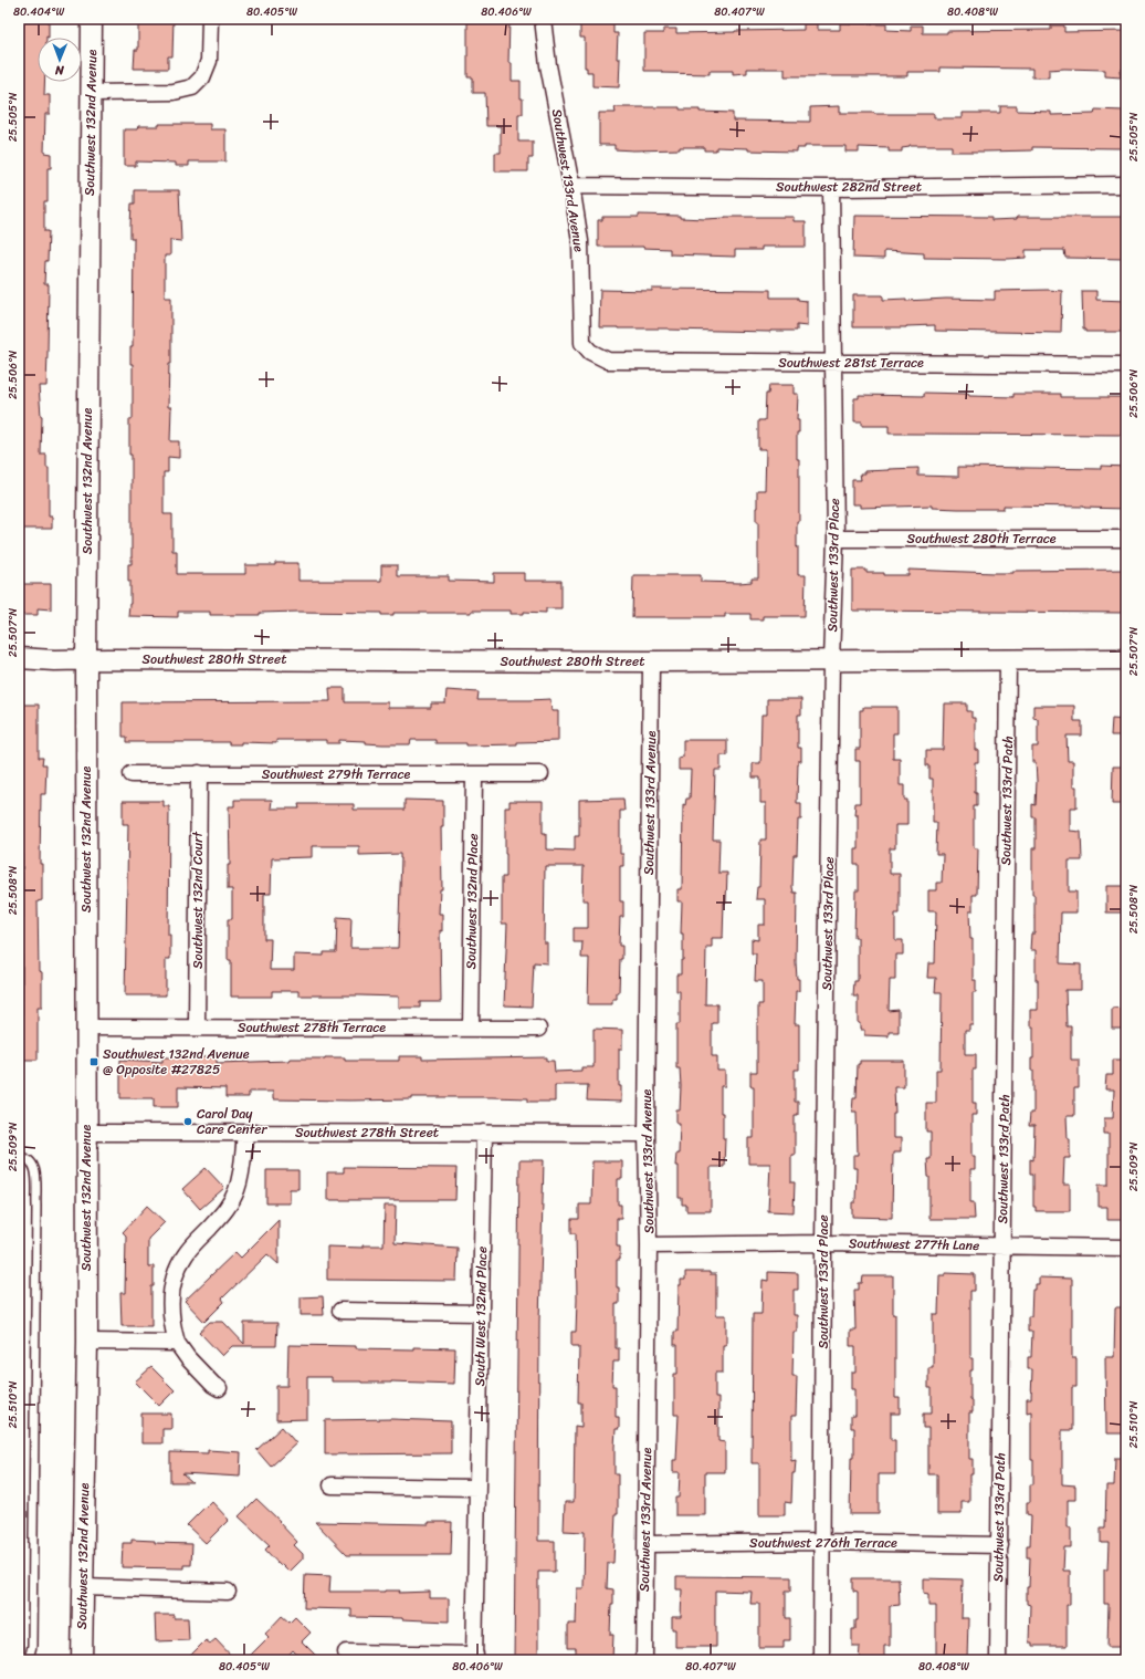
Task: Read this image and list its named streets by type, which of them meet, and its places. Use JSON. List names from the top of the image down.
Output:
{
  "streets": {
    "street": [
      "Southwest 132nd Avenue",
      "Southwest 133rd Avenue",
      "Southwest 282nd Street",
      "Southwest 281st Terrace",
      "Southwest 280th Terrace",
      "Southwest 133rd Place",
      "Southwest 280th Street",
      "Southwest 279th Terrace",
      "Southwest 133rd Path",
      "Southwest 132nd Court",
      "Southwest 132nd Place",
      "Southwest 278th Terrace",
      "Southwest 278th Street",
      "Southwest 277th Lane",
      "South West 132nd Place",
      "Southwest 276th Terrace"
    ]
  },
  "crossings": [
    ["Southwest 132nd Avenue", "Southwest 280th Street"],
    ["Southwest 132nd Avenue", "Southwest 278th Terrace"],
    ["Southwest 132nd Avenue", "Southwest 278th Street"],
    ["Southwest 133rd Avenue", "Southwest 282nd Street"],
    ["Southwest 133rd Avenue", "Southwest 281st Terrace"],
    ["Southwest 133rd Avenue", "Southwest 280th Street"],
    ["Southwest 133rd Avenue", "Southwest 278th Street"],
    ["Southwest 133rd Avenue", "Southwest 277th Lane"],
    ["Southwest 133rd Avenue", "Southwest 276th Terrace"],
    ["Southwest 282nd Street", "Southwest 133rd Place"],
    ["Southwest 281st Terrace", "Southwest 133rd Place"],
    ["Southwest 280th Terrace", "Southwest 133rd Place"],
    ["Southwest 133rd Place", "Southwest 280th Street"],
    ["Southwest 133rd Place", "Southwest 277th Lane"],
    ["Southwest 133rd Place", "Southwest 276th Terrace"],
    ["Southwest 280th Street", "Southwest 133rd Path"],
    ["Southwest 279th Terrace", "Southwest 132nd Court"],
    ["Southwest 279th Terrace", "Southwest 132nd Place"],
    ["Southwest 133rd Path", "Southwest 277th Lane"],
    ["Southwest 133rd Path", "Southwest 276th Terrace"],
    ["Southwest 132nd Court", "Southwest 278th Terrace"],
    ["Southwest 132nd Place", "Southwest 278th Terrace"],
    ["Southwest 278th Street", "South West 132nd Place"]
  ],
  "places": {
    "transit": ["Southwest 132nd Avenue @ Opposite #27825"],
    "other": ["Carol Day Care Center"]
  },
  "north": "bottom",
  "coordinates": [
    "80.404°W",
    "80.405°W",
    "80.406°W",
    "80.407°W",
    "80.408°W",
    "25.505°N",
    "25.506°N",
    "25.507°N",
    "25.508°N",
    "25.509°N",
    "25.510°N"
  ]
}
